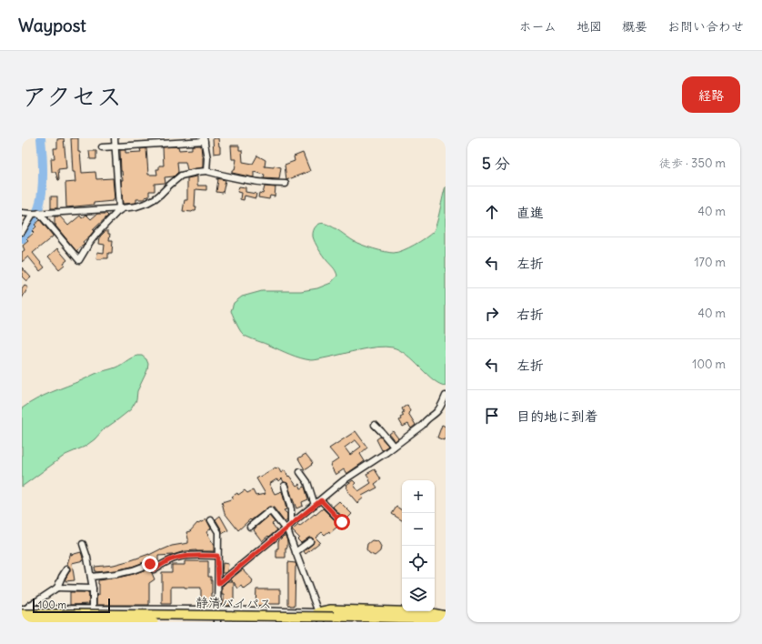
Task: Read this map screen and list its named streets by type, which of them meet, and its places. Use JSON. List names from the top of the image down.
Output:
{
  "streets": {
    "highway": ["静清バイパス"]
  },
  "scale_bar": "100 m",
  "page": {
    "header": "Waypost",
    "nav": [
      "ホーム",
      "地図",
      "概要",
      "お問い合わせ"
    ],
    "title": "アクセス",
    "buttons": "経路",
    "heading": ["5 分", "徒歩 · 350 m"],
    "list": [
      ["直進", "40 m"],
      ["左折", "170 m"],
      ["右折", "40 m"],
      ["左折", "100 m"],
      "目的地に到着"
    ],
    "map_buttons": ["+", "−"],
    "scale": "100 m"
  }
}
